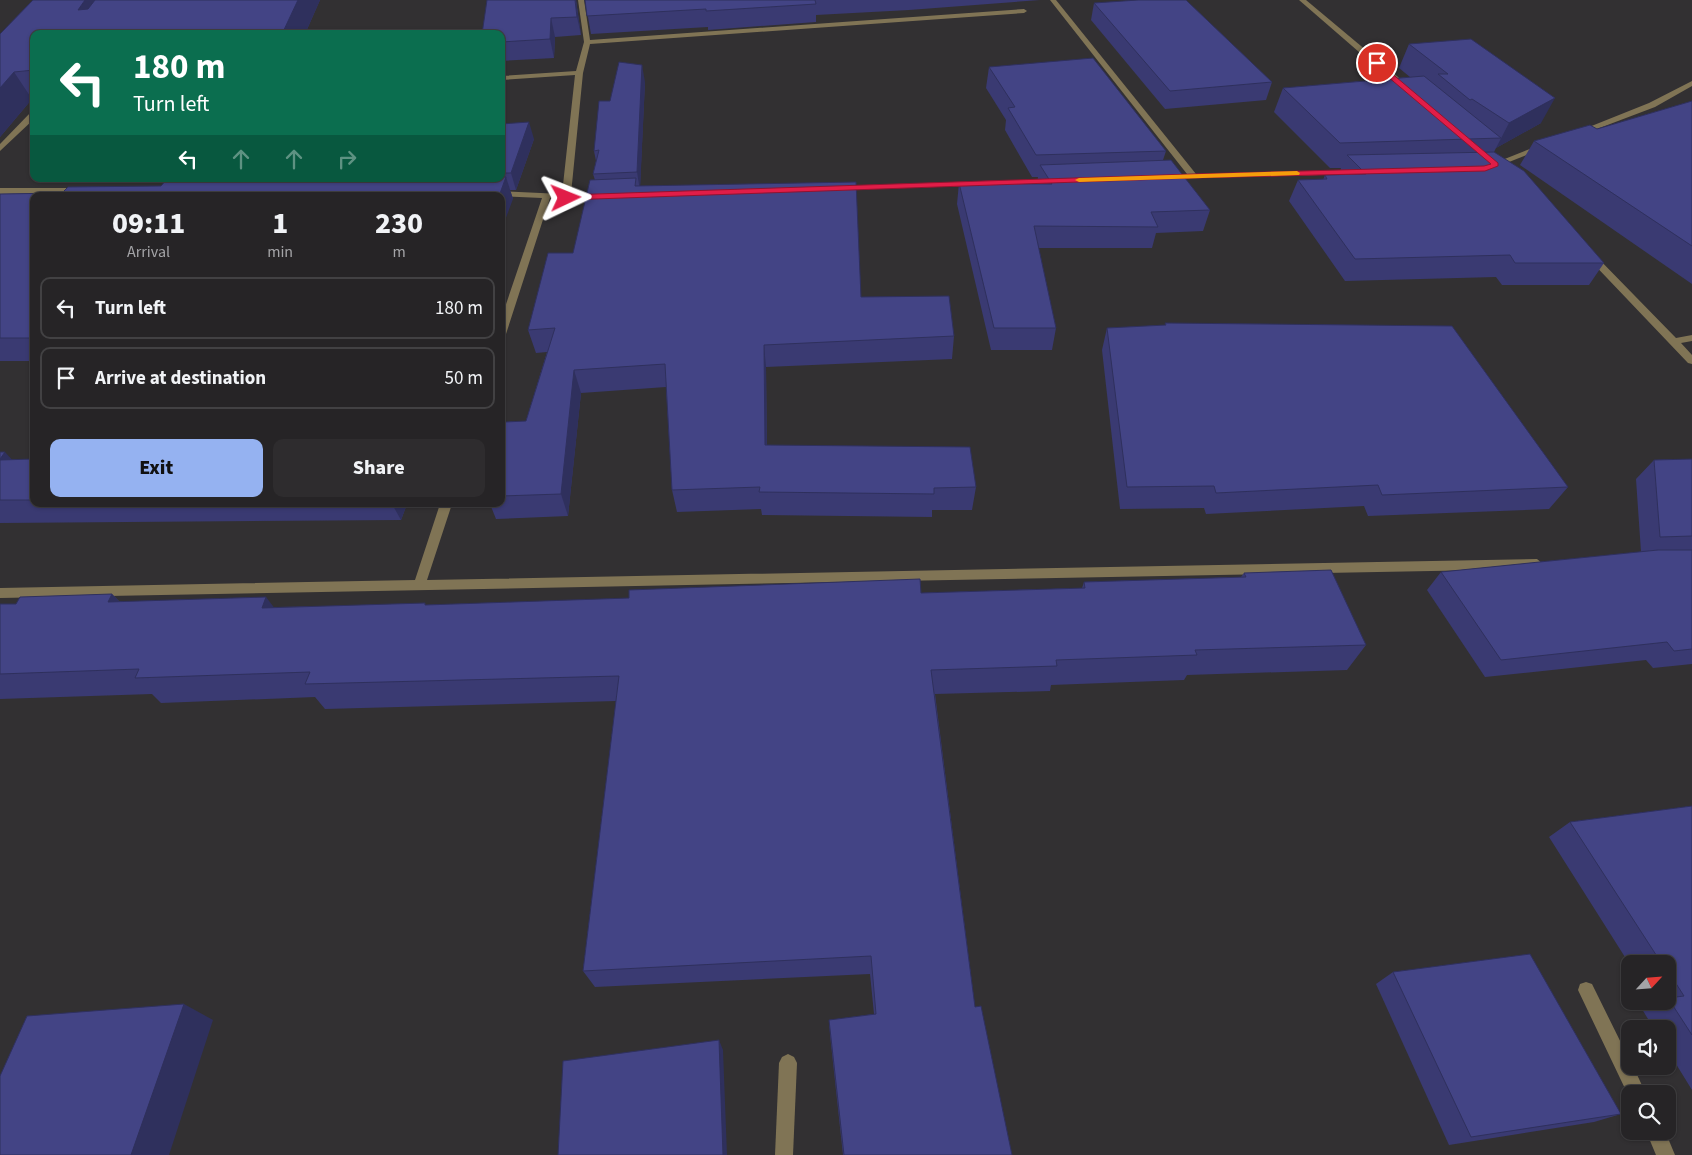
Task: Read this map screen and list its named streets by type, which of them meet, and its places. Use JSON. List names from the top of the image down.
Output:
{
  "north": "top right",
  "page": {
    "turn": ["180 m", "Turn left"],
    "eta": [
      "09:11",
      "Arrival",
      "1",
      "min",
      "230",
      "m"
    ],
    "list": [
      {
        "name": "Turn left",
        "value": "180 m"
      },
      {
        "name": "Arrive at destination",
        "value": "50 m"
      }
    ],
    "buttons": ["Exit", "Share"]
  }
}
